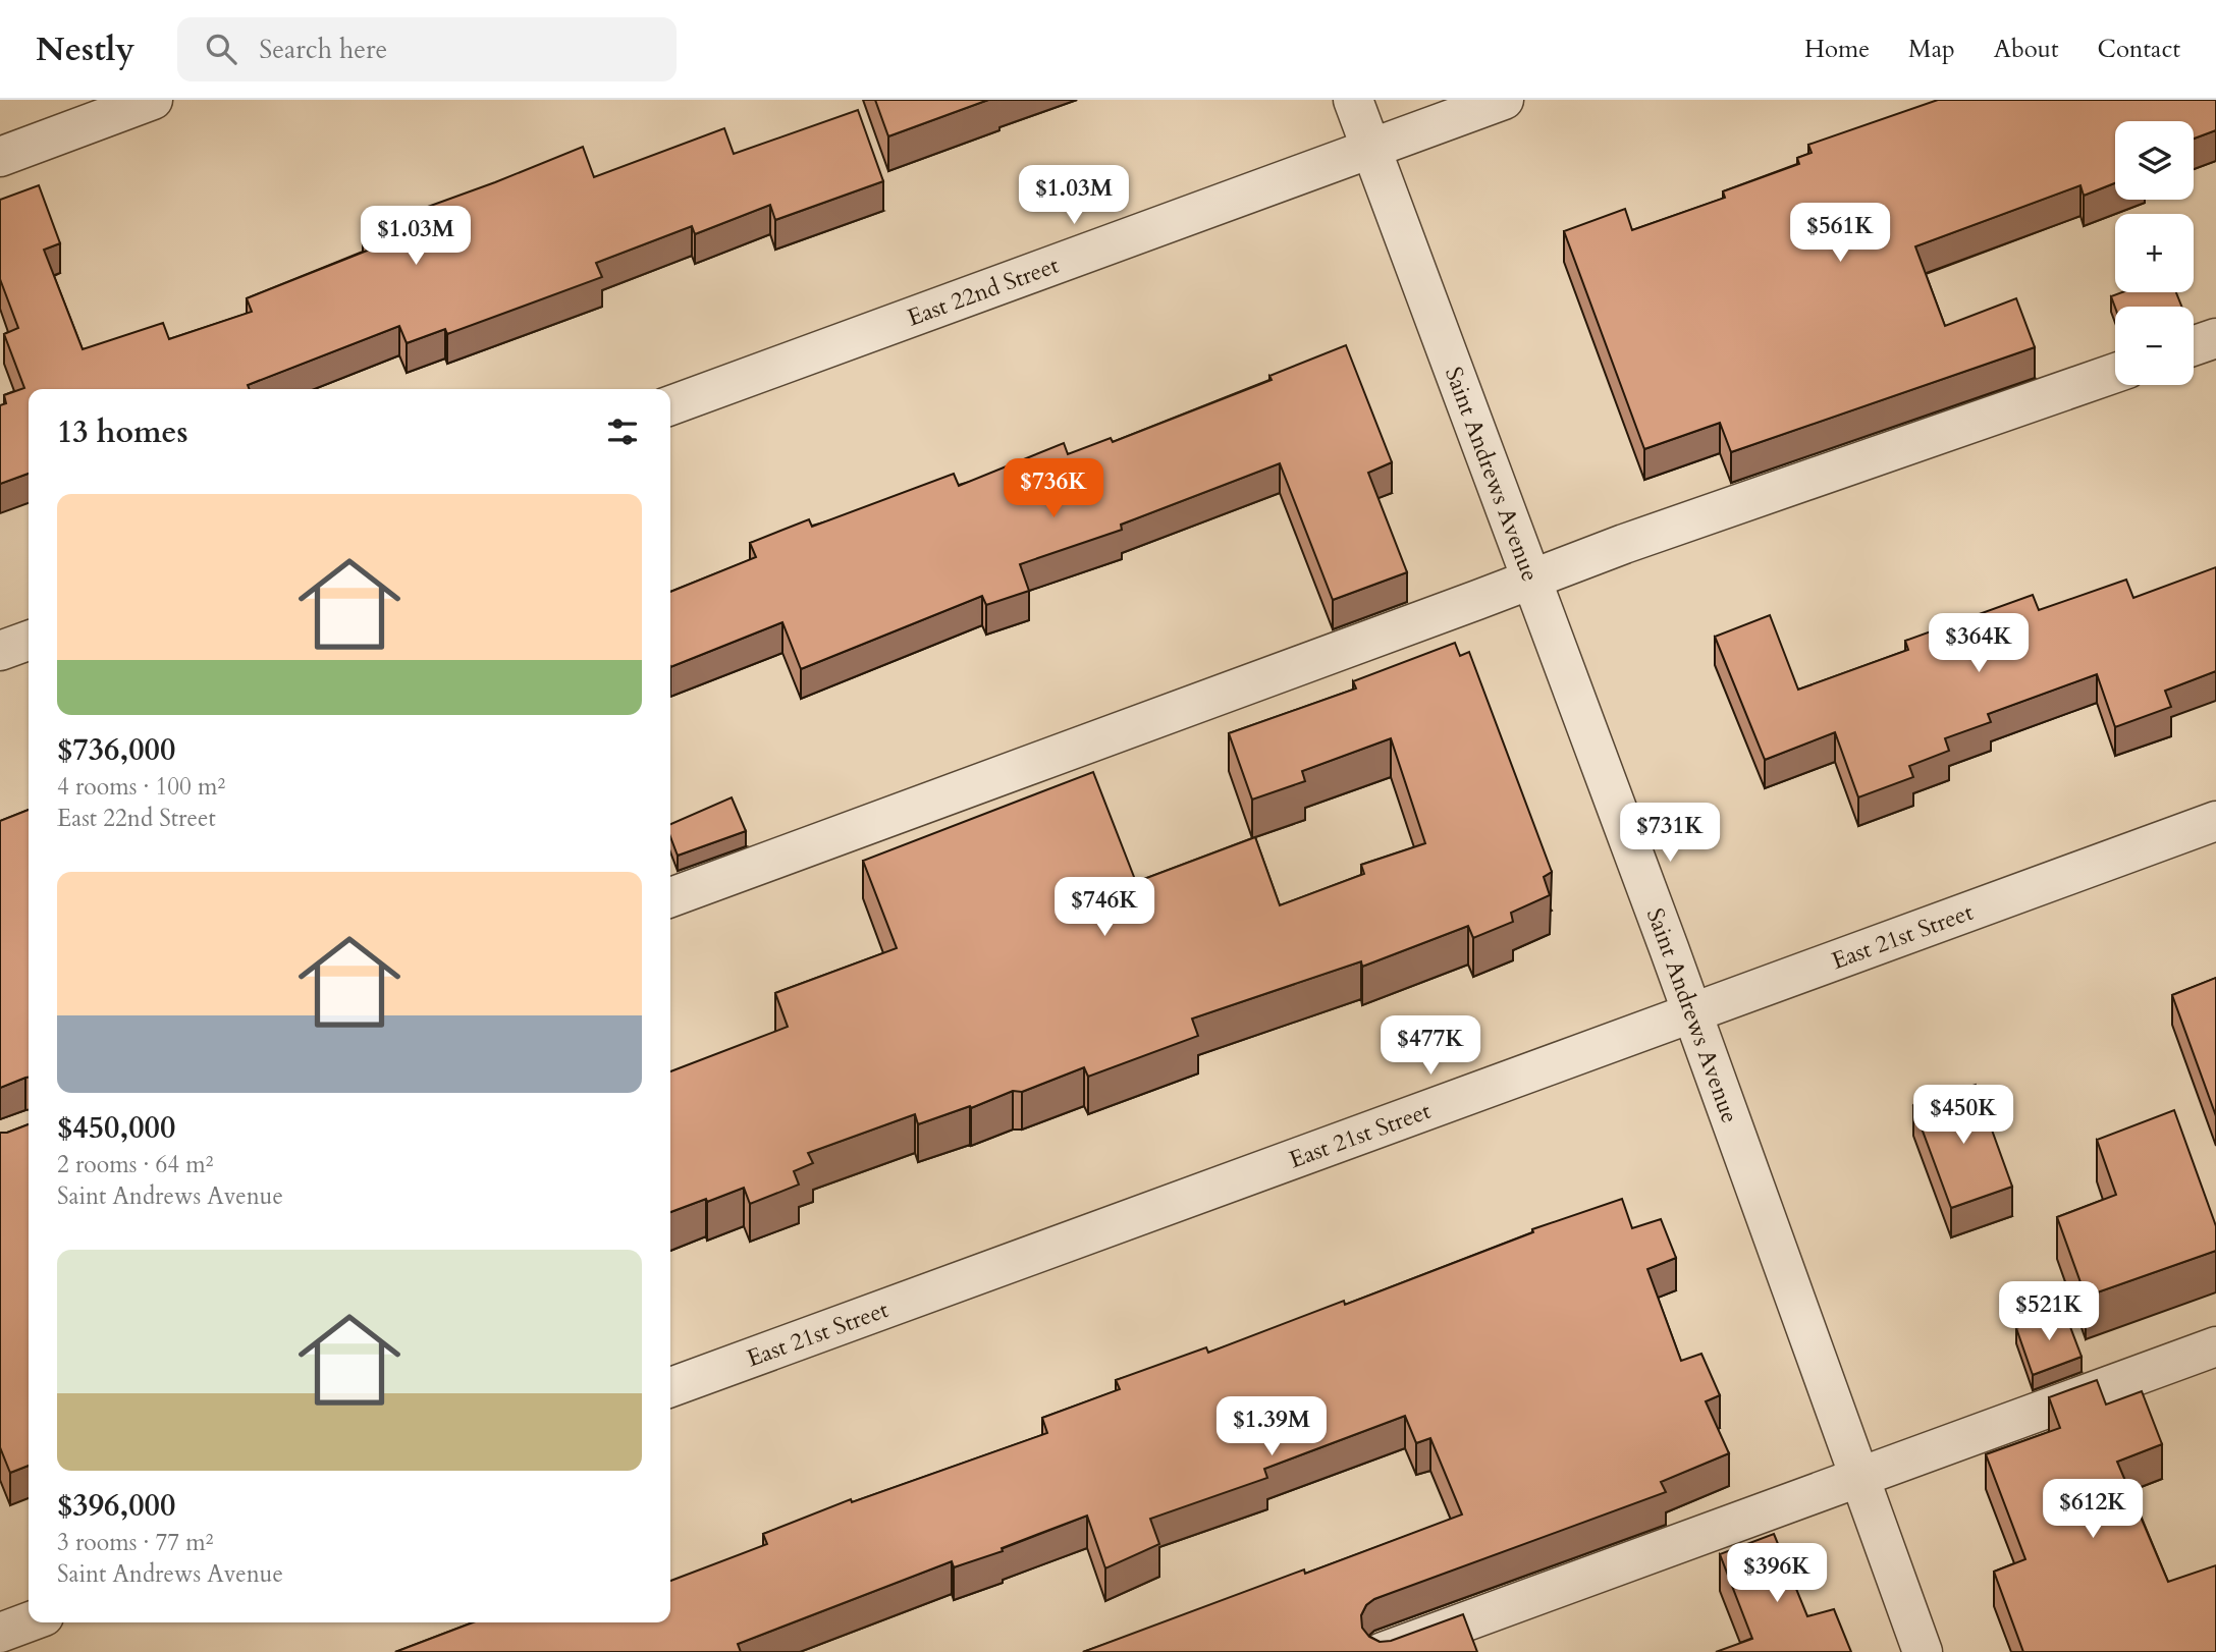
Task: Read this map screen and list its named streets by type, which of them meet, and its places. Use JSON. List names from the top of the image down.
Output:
{
  "streets": {
    "street": ["East 22nd Street", "Saint Andrews Avenue", "East 21st Street"]
  },
  "crossings": [
    ["East 22nd Street", "Saint Andrews Avenue"],
    ["Saint Andrews Avenue", "East 21st Street"]
  ],
  "page": {
    "header": "Nestly",
    "search": "Search here",
    "nav": [
      "Home",
      "Map",
      "About",
      "Contact"
    ],
    "map_buttons": ["+", "−"],
    "price": [
      "$1.03M",
      "$561K",
      "$1.03M",
      "$736K",
      "$364K",
      "$731K",
      "$746K",
      "$477K",
      "$450K",
      "$521K",
      "$1.39M",
      "$612K",
      "$396K"
    ],
    "heading": "13 homes",
    "list": [
      {
        "name": "$736,000",
        "note": "4 rooms · 100 m² · East 22nd Street"
      },
      {
        "name": "$450,000",
        "note": "2 rooms · 64 m² · Saint Andrews Avenue"
      },
      {
        "name": "$396,000",
        "note": "3 rooms · 77 m² · Saint Andrews Avenue"
      }
    ]
  }
}
